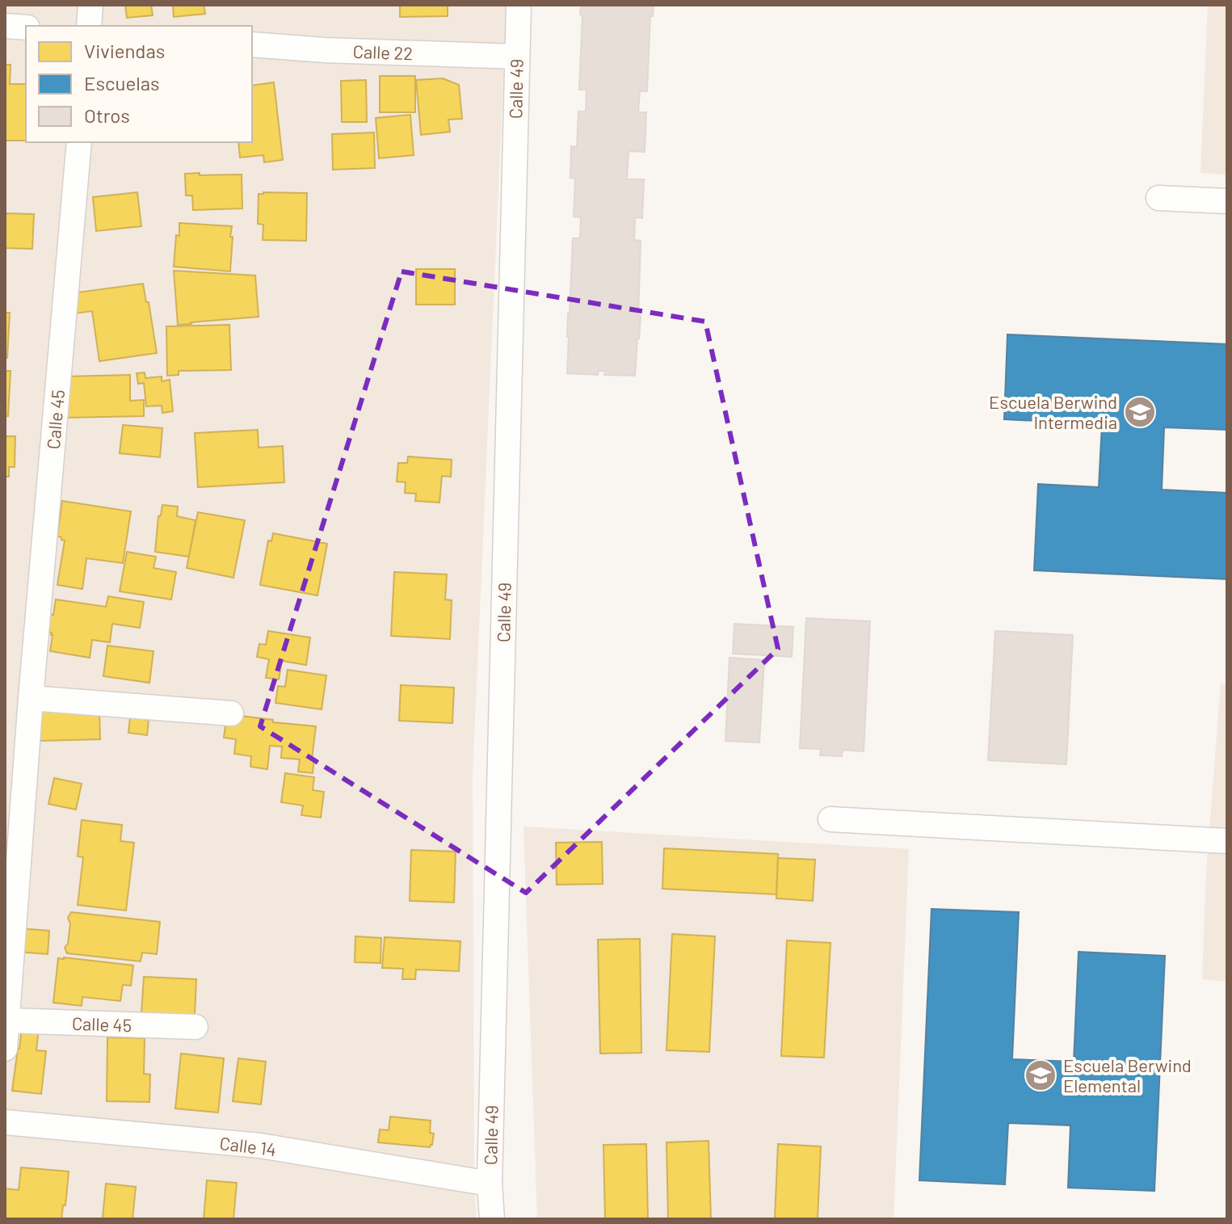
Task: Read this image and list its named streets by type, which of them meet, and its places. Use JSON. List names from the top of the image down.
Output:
{
  "streets": {
    "street": [
      "Calle 22",
      "Calle 49",
      "Calle 45",
      "Calle 14"
    ]
  },
  "crossings": [
    ["Calle 22", "Calle 49"],
    ["Calle 49", "Calle 14"]
  ],
  "places": {
    "school or university": ["Escuela Berwind Intermedia", "Escuela Berwind Elemental"]
  },
  "legend": ["Viviendas", "Escuelas", "Otros"]
}
